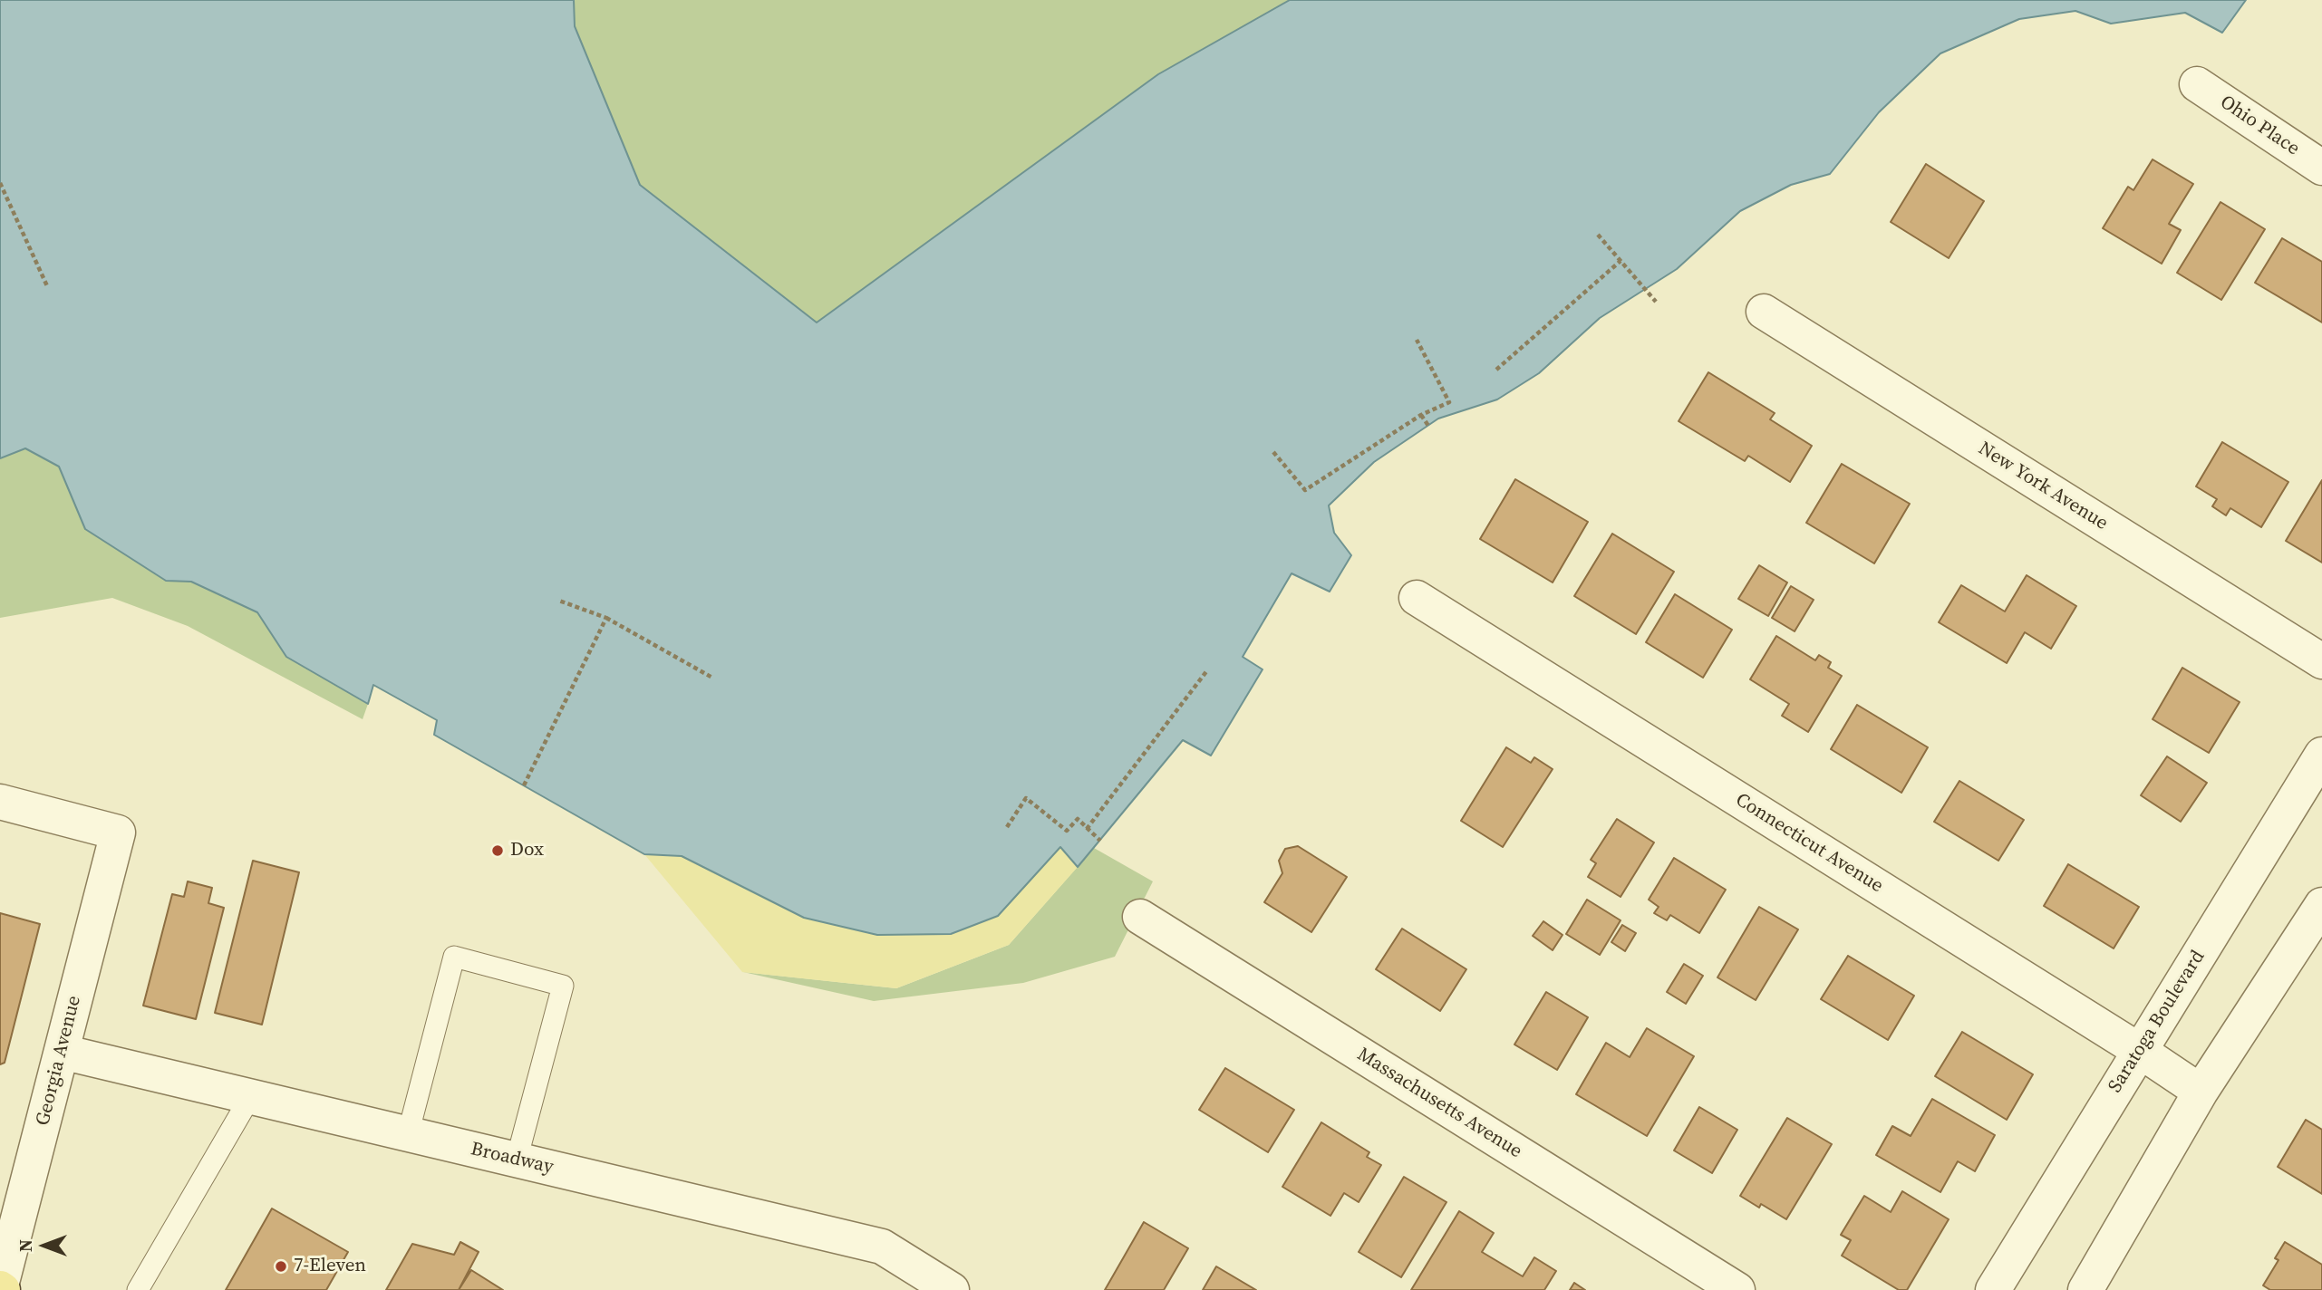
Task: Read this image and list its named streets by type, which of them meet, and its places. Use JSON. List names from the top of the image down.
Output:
{
  "streets": {
    "street": [
      "Ohio Place",
      "New York Avenue",
      "Connecticut Avenue",
      "Saratoga Boulevard",
      "Georgia Avenue",
      "Massachusetts Avenue",
      "Broadway"
    ]
  },
  "crossings": [
    ["Connecticut Avenue", "Saratoga Boulevard"],
    ["Georgia Avenue", "Broadway"]
  ],
  "places": ["Dox", "7-Eleven"],
  "north": "left"
}
